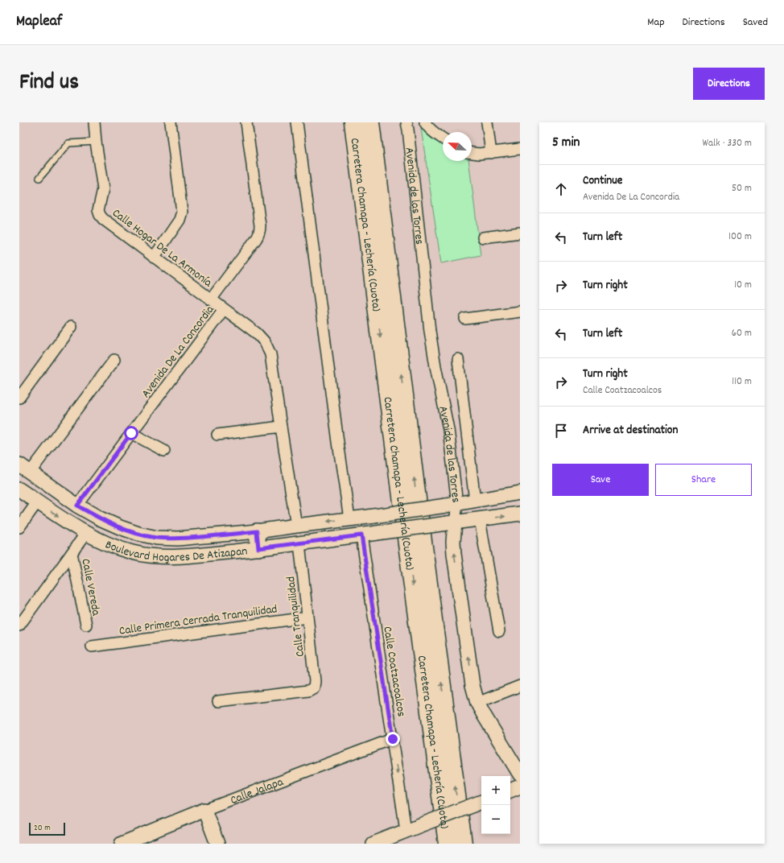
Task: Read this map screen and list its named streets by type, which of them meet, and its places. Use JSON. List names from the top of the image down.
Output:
{
  "streets": {
    "highway": ["Carretera Chamapa - Lechería (Cuota)"],
    "street": [
      "Avenida de las Torres",
      "Calle Hogar De La Armonía",
      "Avenida De La Concordia",
      "Boulevard Hogares De Atizapan",
      "Calle Vereda",
      "Calle Tranquilidad",
      "Calle Primera Cerrada Tranquilidad",
      "Calle Coatzacoalcos",
      "Calle Jalapa"
    ]
  },
  "crossings": [
    ["Avenida de las Torres", "Boulevard Hogares De Atizapan"],
    ["Calle Hogar De La Armonía", "Avenida De La Concordia"],
    ["Avenida De La Concordia", "Boulevard Hogares De Atizapan"],
    ["Boulevard Hogares De Atizapan", "Calle Tranquilidad"],
    ["Boulevard Hogares De Atizapan", "Calle Coatzacoalcos"],
    ["Calle Tranquilidad", "Calle Primera Cerrada Tranquilidad"],
    ["Calle Coatzacoalcos", "Calle Jalapa"]
  ],
  "scale_bar": "20 m",
  "north": "top left",
  "page": {
    "header": "Mapleaf",
    "nav": ["Map", "Directions", "Saved"],
    "title": "Find us",
    "buttons": [
      "Directions",
      ["Save", "Share"]
    ],
    "heading": ["5 min", "Walk · 330 m"],
    "list": [
      ["Continue", "Avenida De La Concordia", "50 m"],
      ["Turn left", "100 m"],
      ["Turn right", "10 m"],
      ["Turn left", "60 m"],
      ["Turn right", "Calle Coatzacoalcos", "110 m"],
      "Arrive at destination"
    ],
    "map_buttons": ["+", "−"],
    "scale": "20 m"
  }
}
